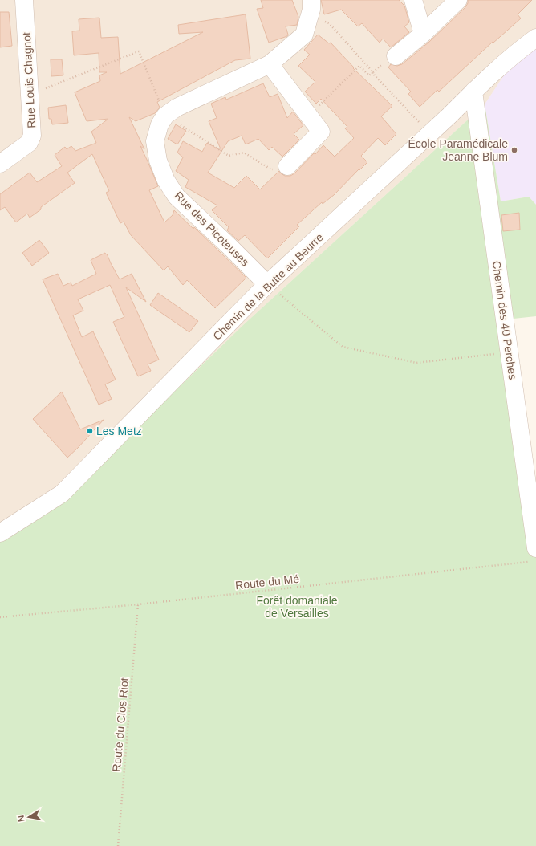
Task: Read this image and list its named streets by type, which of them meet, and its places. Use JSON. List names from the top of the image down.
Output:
{
  "streets": {
    "street": [
      "Rue Louis Chagnot",
      "Rue des Picoteuses",
      "Chemin de la Butte au Beurre",
      "Chemin des 40 Perches"
    ],
    "path": ["Route du Mé", "Route du Clos Riot"]
  },
  "crossings": [
    ["Rue des Picoteuses", "Chemin de la Butte au Beurre"],
    ["Chemin de la Butte au Beurre", "Chemin des 40 Perches"],
    ["Chemin des 40 Perches", "Route du Mé"],
    ["Route du Mé", "Route du Clos Riot"]
  ],
  "parks": ["Forêt domaniale de Versailles"],
  "places": ["École Paramédicale Jeanne Blum", "Les Metz"],
  "north": "left"
}
